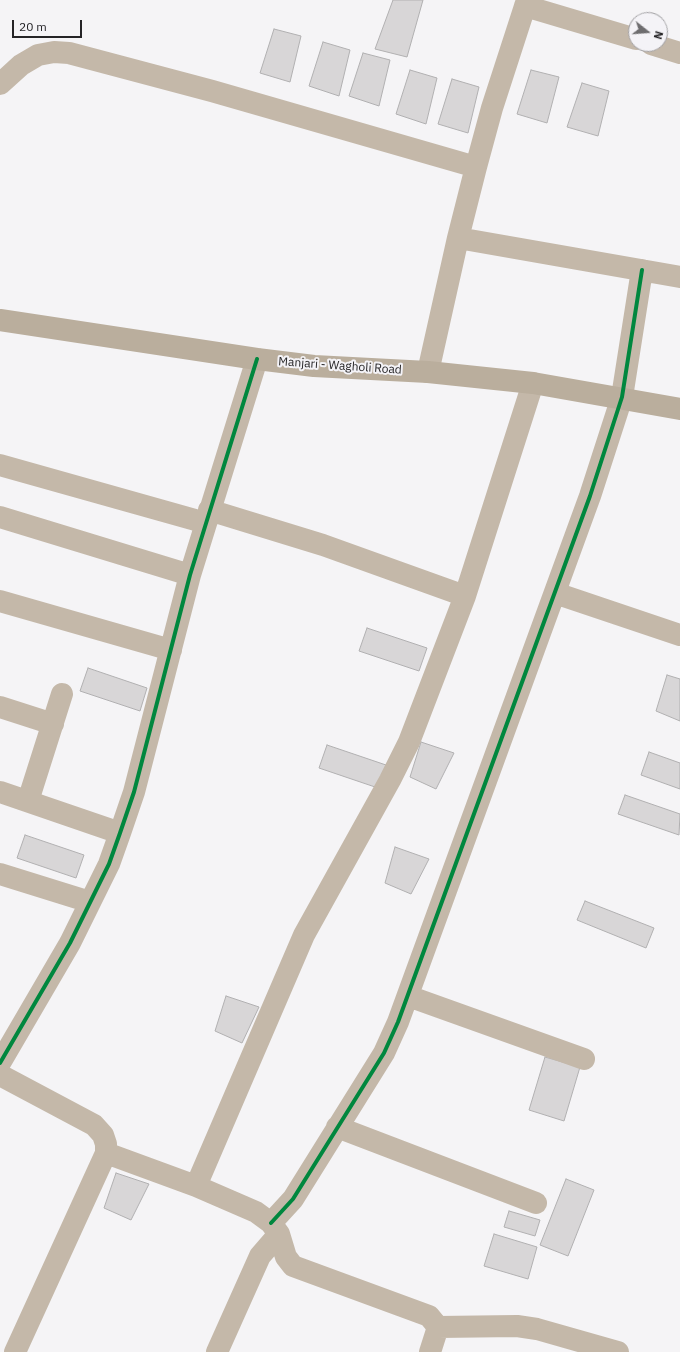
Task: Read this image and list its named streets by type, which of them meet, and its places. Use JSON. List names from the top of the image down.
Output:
{
  "streets": {
    "main road": ["Manjari - Wagholi Road"]
  },
  "scale_bar": "20 m",
  "north": "right"
}
